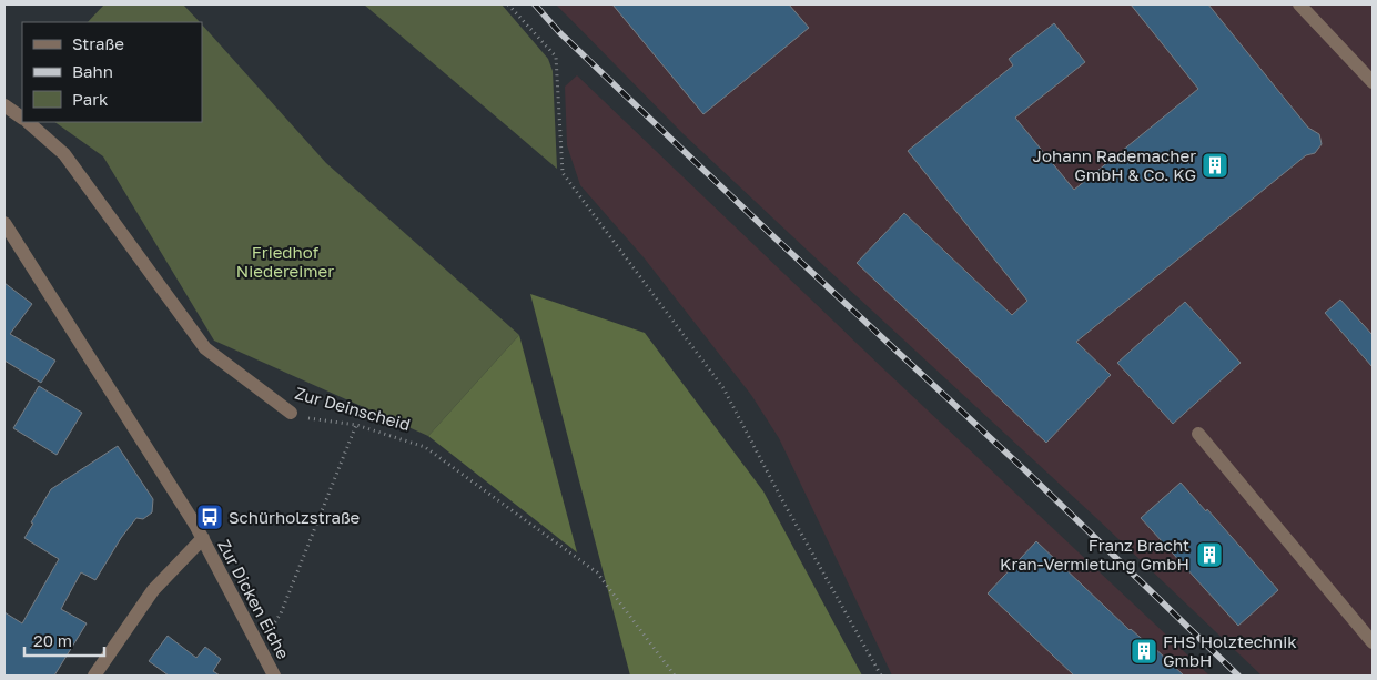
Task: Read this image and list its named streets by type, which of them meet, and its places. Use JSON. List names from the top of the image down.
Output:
{
  "streets": {
    "street": ["Zur Deinscheid", "Zur Dicken Eiche"]
  },
  "parks": ["Friedhof Niedereimer"],
  "places": {
    "building": ["Johann Rademacher GmbH & Co. KG", "Franz Bracht Kran-Vermietung GmbH", "FHS Holztechnik GmbH"],
    "bus stop": ["Schürholzstraße"]
  },
  "legend": ["Straße", "Bahn", "Park"],
  "scale_bar": "20 m"
}
